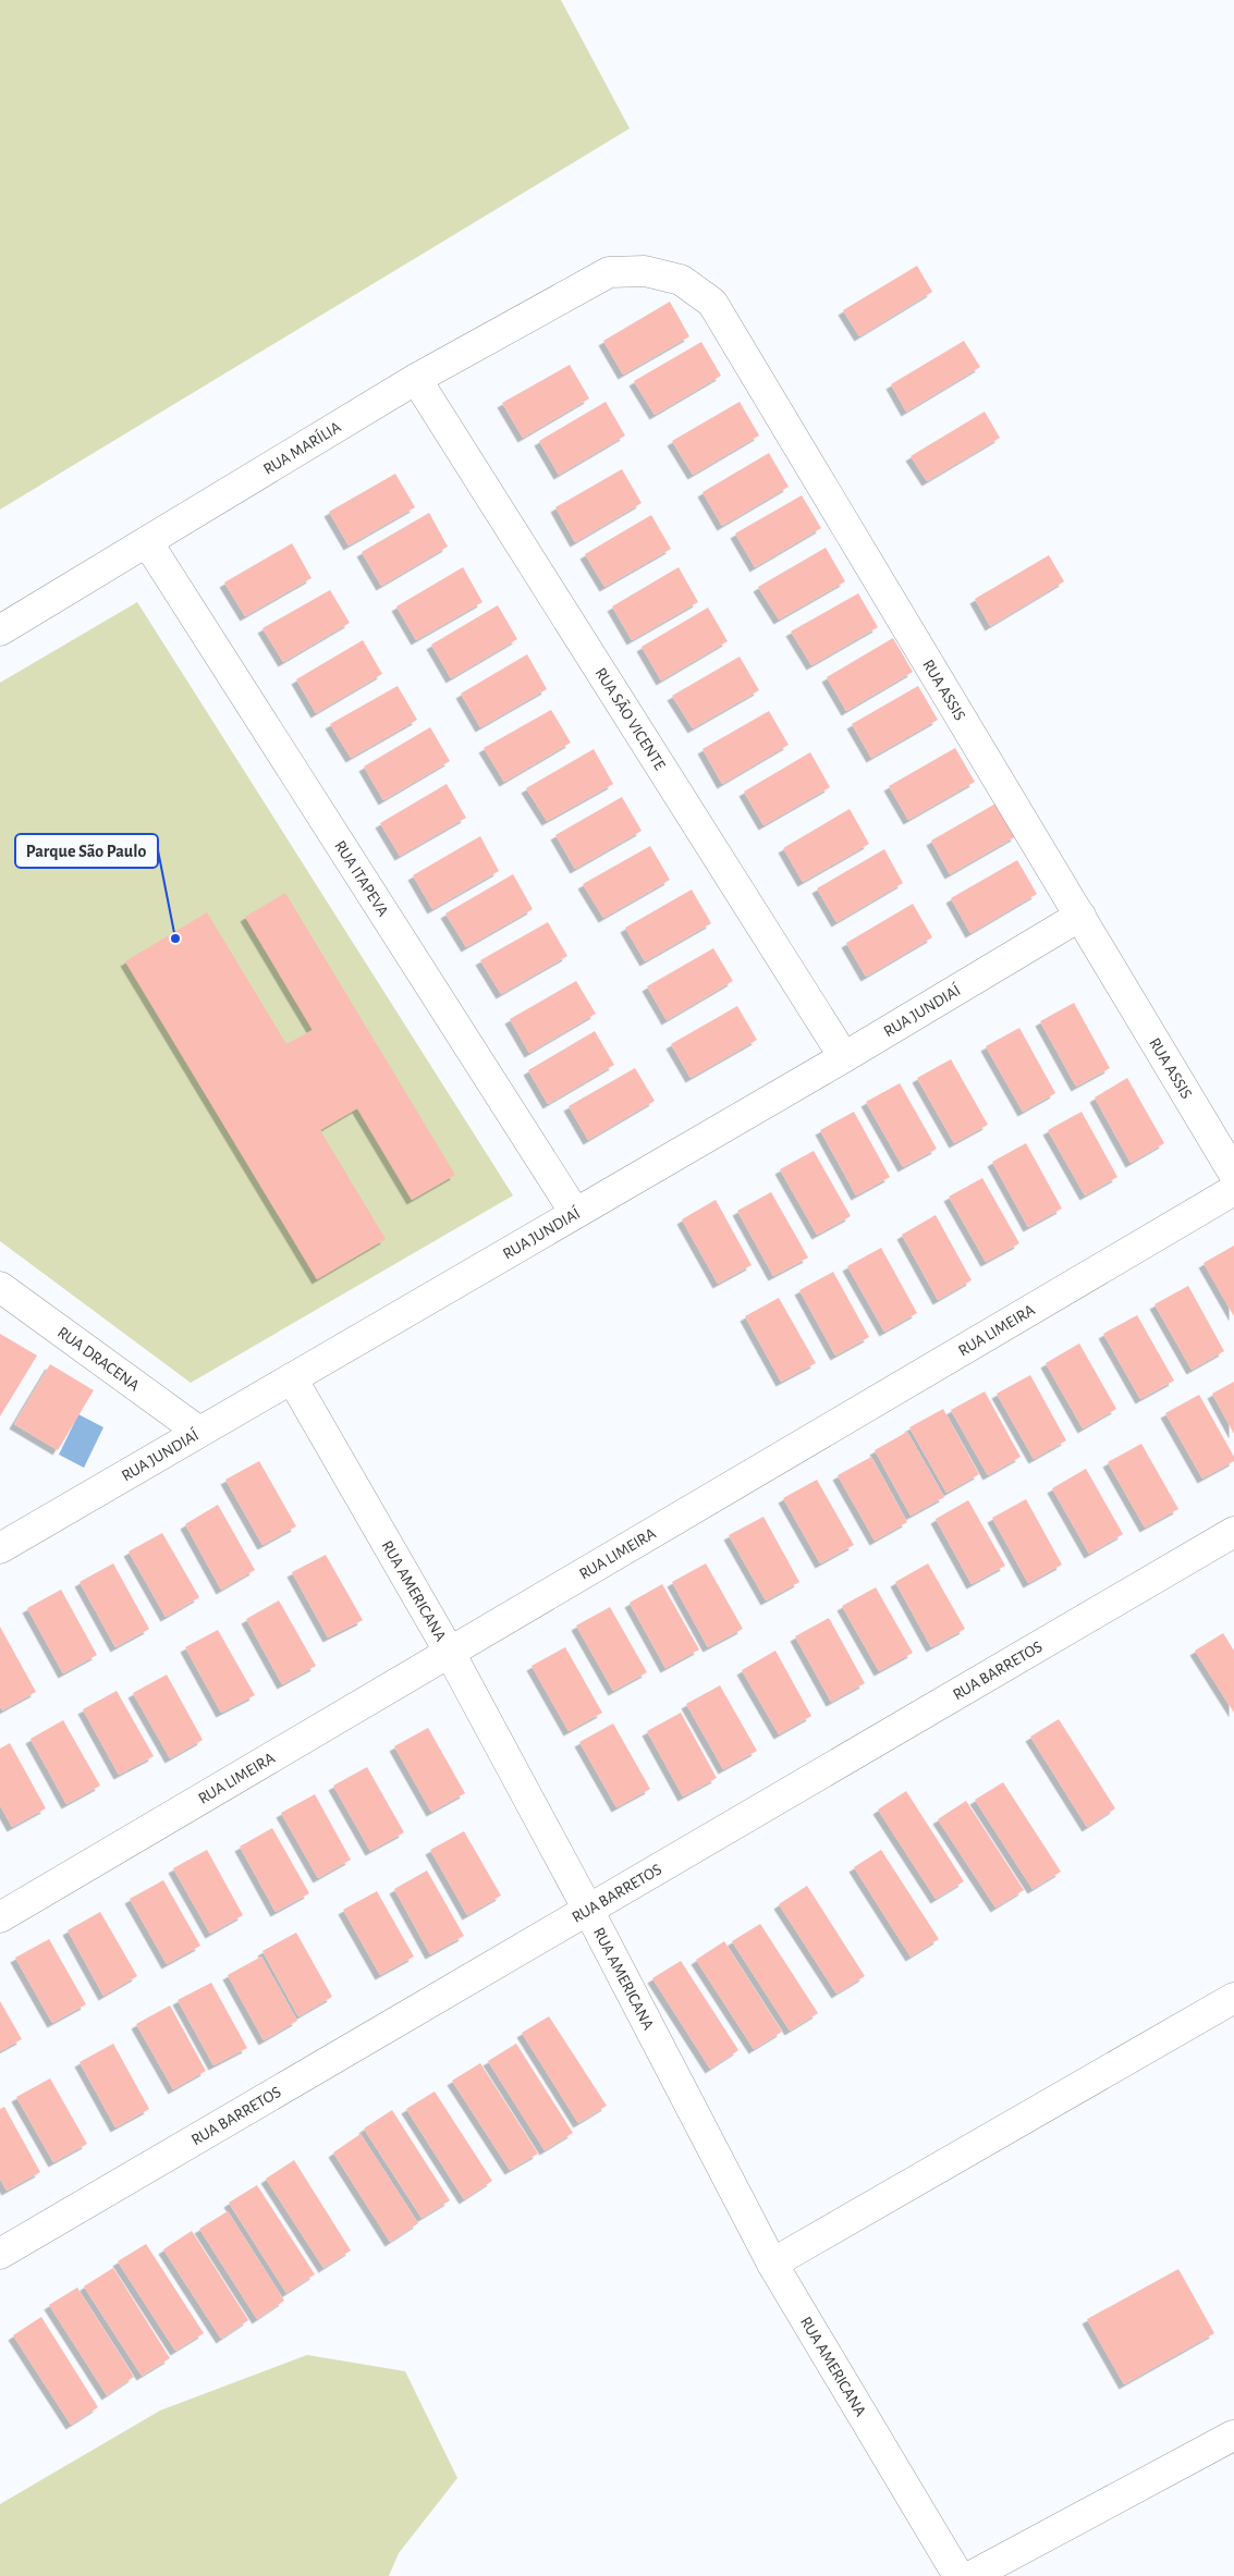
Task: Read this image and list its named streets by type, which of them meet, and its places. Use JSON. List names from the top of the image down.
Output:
{
  "streets": {
    "street": [
      "RUA MARÍLIA",
      "RUA ASSIS",
      "RUA SÃO VICENTE",
      "RUA ITAPEVA",
      "RUA JUNDIAÍ",
      "RUA LIMEIRA",
      "RUA DRACENA",
      "RUA AMERICANA",
      "RUA BARRETOS"
    ]
  },
  "crossings": [
    ["RUA MARÍLIA", "RUA ASSIS"],
    ["RUA MARÍLIA", "RUA SÃO VICENTE"],
    ["RUA MARÍLIA", "RUA ITAPEVA"],
    ["RUA ASSIS", "RUA JUNDIAÍ"],
    ["RUA SÃO VICENTE", "RUA JUNDIAÍ"],
    ["RUA ITAPEVA", "RUA JUNDIAÍ"],
    ["RUA JUNDIAÍ", "RUA DRACENA"],
    ["RUA JUNDIAÍ", "RUA AMERICANA"],
    ["RUA LIMEIRA", "RUA AMERICANA"],
    ["RUA AMERICANA", "RUA BARRETOS"]
  ],
  "places": ["Parque São Paulo"]
}
